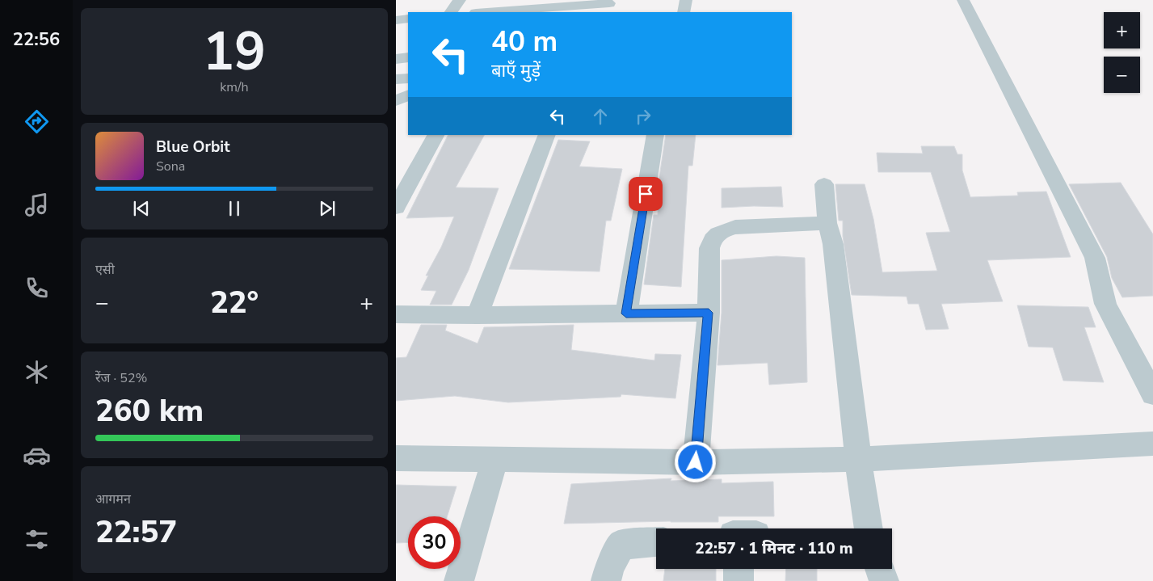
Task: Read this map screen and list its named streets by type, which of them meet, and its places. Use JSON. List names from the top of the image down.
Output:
{
  "page": {
    "tabs": "22:56",
    "tile": [
      ["19", "km/h"],
      "एसी",
      ["रेंज · 52%", "260 km"],
      ["आगमन", "22:57"]
    ],
    "map_buttons": ["+", "−"],
    "turn": ["40 m", "बाएँ मुड़ें"],
    "song": ["Blue Orbit", "Sona"],
    "heat": ["−", "22°", "+"],
    "limit": "30",
    "trip": "22:57 · 1 मिनट · 110 m"
  }
}
